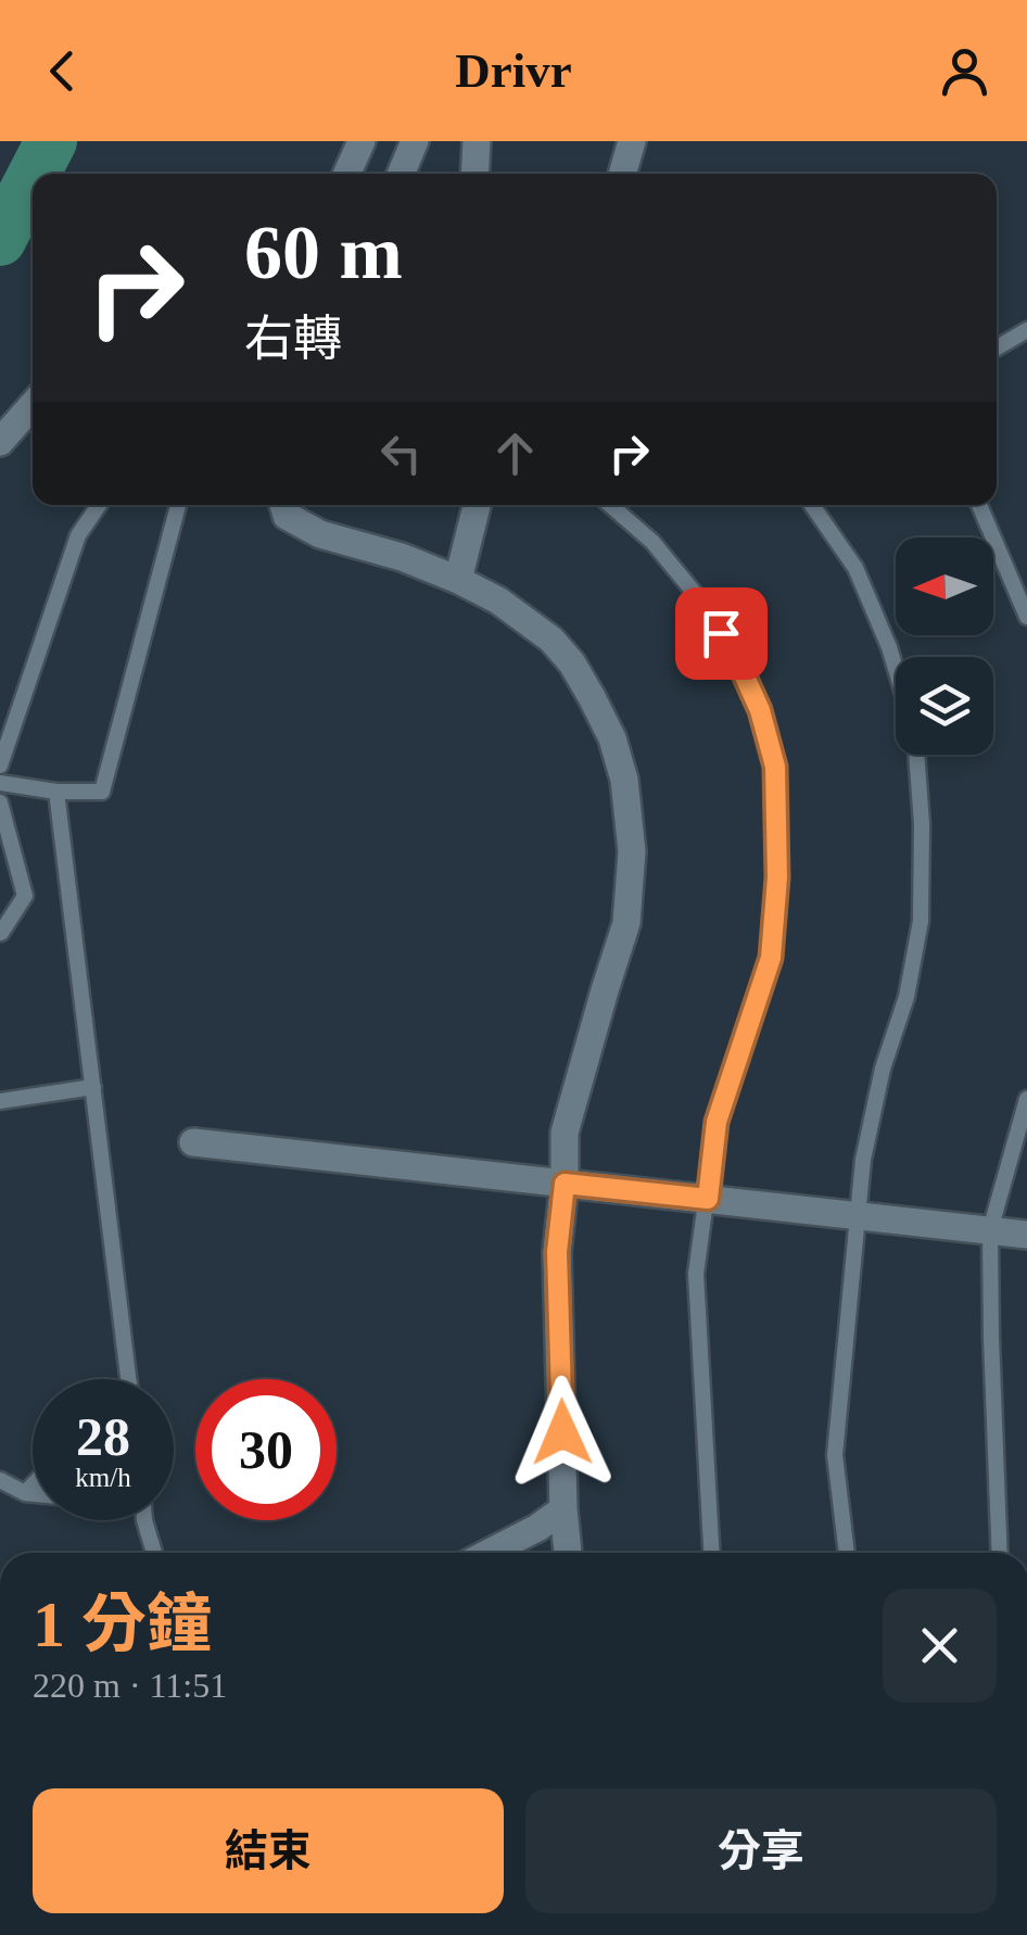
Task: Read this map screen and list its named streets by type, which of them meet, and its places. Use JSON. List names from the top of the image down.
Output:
{
  "north": "left",
  "page": {
    "header": "Drivr",
    "turn": ["60 m", "右轉"],
    "speed": "28 km/h",
    "limit": "30",
    "heading": ["1 分鐘", "220 m · 11:51"],
    "buttons": ["結束", "分享"]
  }
}
